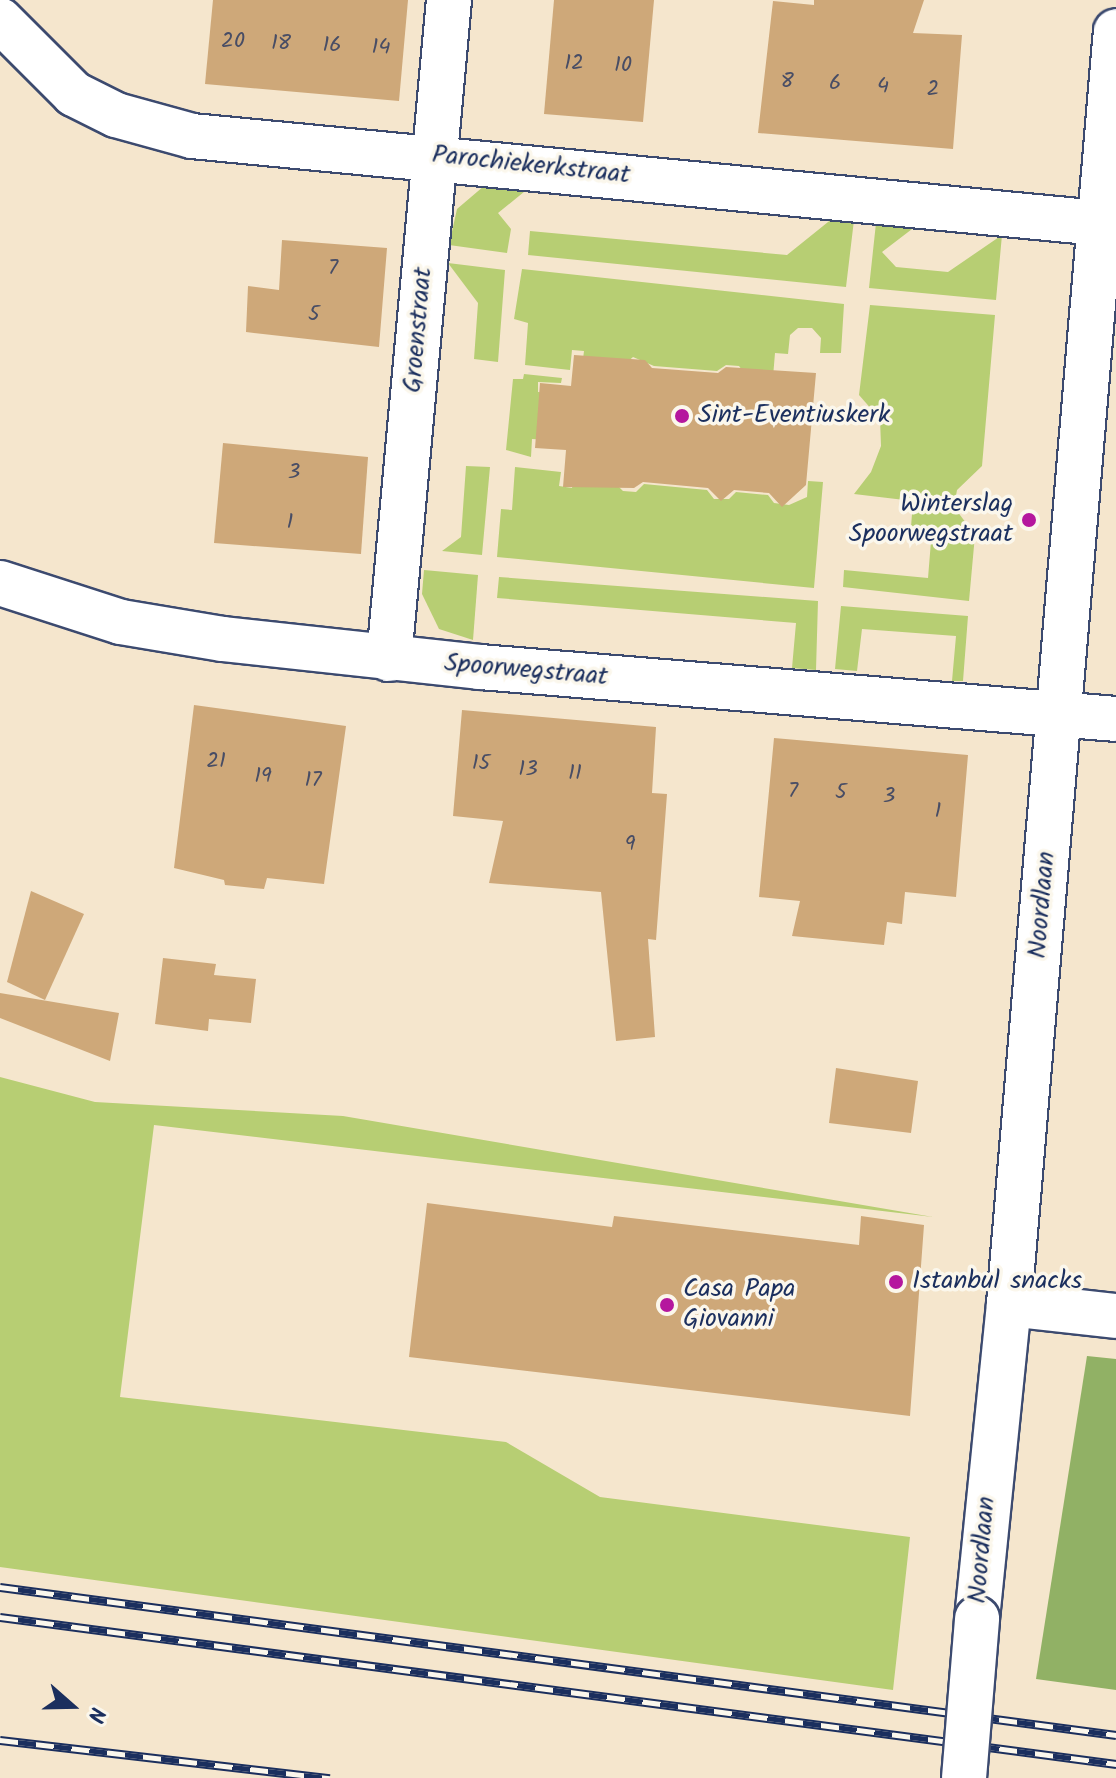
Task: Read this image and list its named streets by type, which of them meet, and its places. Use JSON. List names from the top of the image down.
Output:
{
  "streets": {
    "street": [
      "Parochiekerkstraat",
      "Groenstraat",
      "Spoorwegstraat",
      "Noordlaan"
    ]
  },
  "crossings": [
    ["Parochiekerkstraat", "Groenstraat"],
    ["Parochiekerkstraat", "Noordlaan"],
    ["Groenstraat", "Spoorwegstraat"],
    ["Spoorwegstraat", "Noordlaan"]
  ],
  "places": [
    "Sint-Eventiuskerk",
    "Winterslag Spoorwegstraat",
    "Istanbul snacks",
    "Casa Papa Giovanni"
  ],
  "house_numbers": [
    "20",
    "18",
    "16",
    "14",
    "12",
    "10",
    "8",
    "6",
    "4",
    "2",
    "7",
    "5",
    "3",
    "1",
    "21",
    "15",
    "13",
    "11",
    "19",
    "17",
    "7",
    "5",
    "3",
    "1",
    "9"
  ],
  "north": "right"
}
